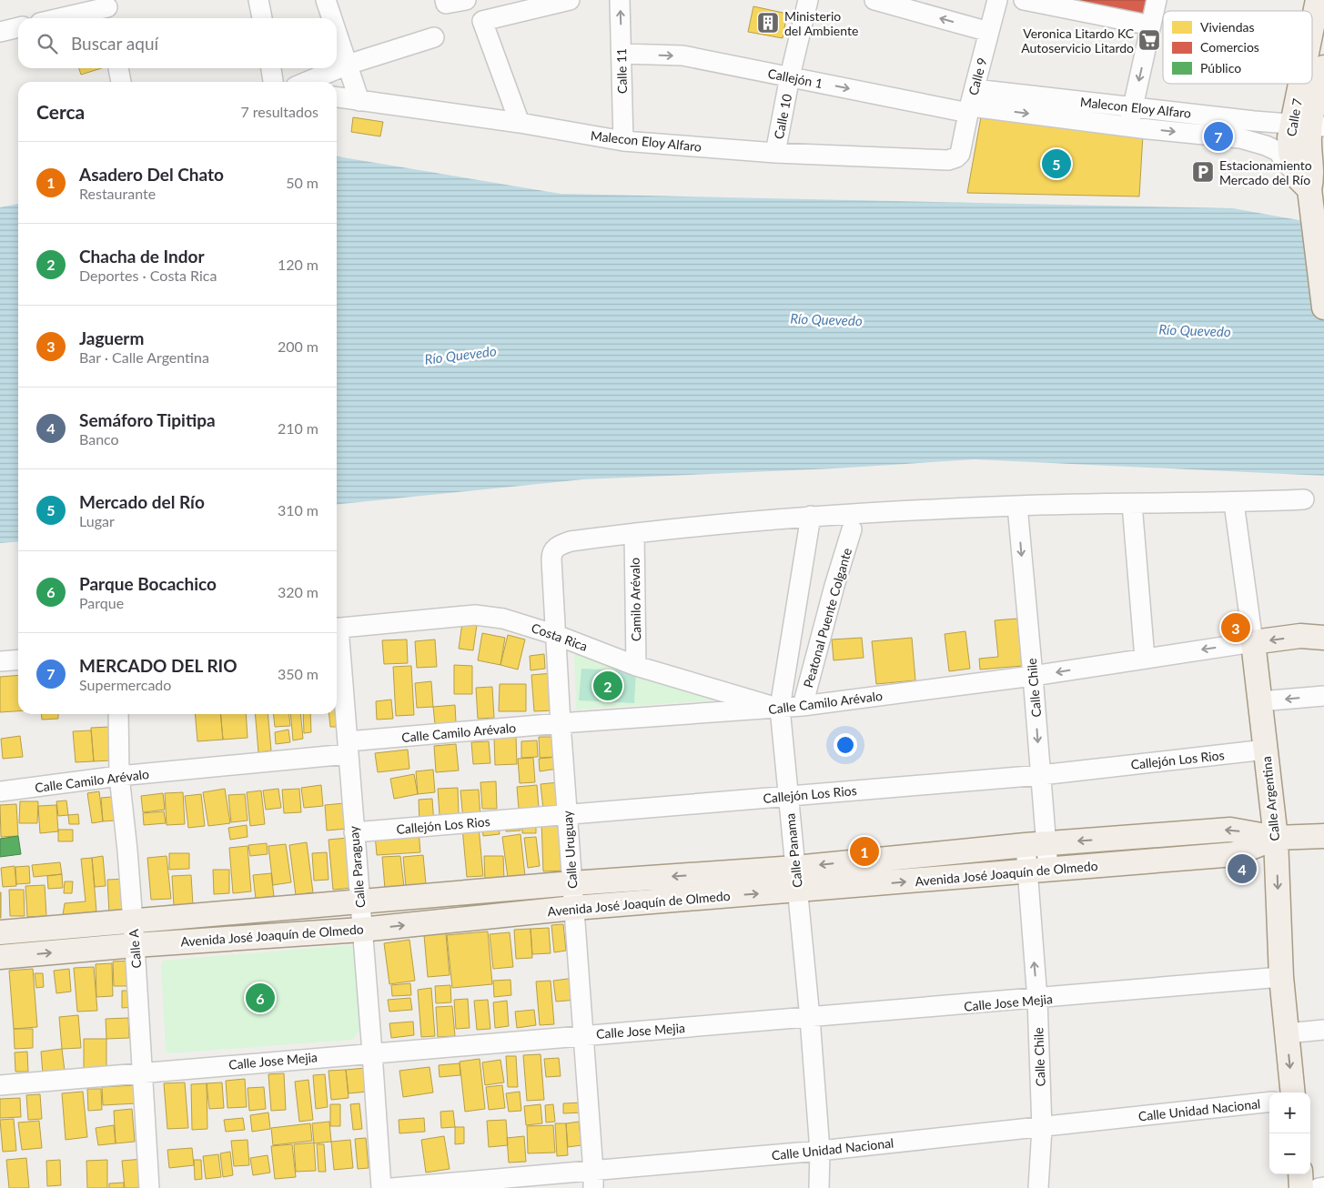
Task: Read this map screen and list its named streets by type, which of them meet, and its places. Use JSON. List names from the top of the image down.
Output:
{
  "streets": {
    "main road": [
      "Calle 7",
      "Calle Camilo Arévalo",
      "Calle Argentina",
      "Avenida José Joaquín de Olmedo"
    ],
    "street": [
      "Calle 11",
      "Calle 9",
      "Callejón 1",
      "Malecon Eloy Alfaro",
      "Calle 10",
      "Camilo Arévalo",
      "Peatonal Puente Colgante",
      "Costa Rica",
      "Calle Chile",
      "Callejón Los Rios",
      "Calle Uruguay",
      "Calle Panama",
      "Calle Paraguay",
      "Calle A",
      "Calle Jose Mejia",
      "Calle Unidad Nacional"
    ]
  },
  "crossings": [
    ["Calle 11", "Callejón 1"],
    ["Calle 11", "Malecon Eloy Alfaro"],
    ["Calle 9", "Callejón 1"],
    ["Calle 9", "Malecon Eloy Alfaro"],
    ["Callejón 1", "Malecon Eloy Alfaro"],
    ["Callejón 1", "Calle 10"],
    ["Malecon Eloy Alfaro", "Calle 10"],
    ["Malecon Eloy Alfaro", "Calle 7"],
    ["Camilo Arévalo", "Costa Rica"],
    ["Camilo Arévalo", "Calle Uruguay"],
    ["Peatonal Puente Colgante", "Calle Camilo Arévalo"],
    ["Costa Rica", "Calle Camilo Arévalo"],
    ["Costa Rica", "Calle Uruguay"],
    ["Costa Rica", "Calle Panama"],
    ["Calle Chile", "Calle Camilo Arévalo"],
    ["Calle Chile", "Callejón Los Rios"],
    ["Calle Chile", "Avenida José Joaquín de Olmedo"],
    ["Calle Chile", "Calle Jose Mejia"],
    ["Calle Chile", "Calle Unidad Nacional"],
    ["Calle Camilo Arévalo", "Calle Argentina"],
    ["Calle Camilo Arévalo", "Calle Uruguay"],
    ["Calle Camilo Arévalo", "Calle Panama"],
    ["Calle Camilo Arévalo", "Calle Paraguay"],
    ["Calle Camilo Arévalo", "Calle A"],
    ["Callejón Los Rios", "Calle Argentina"],
    ["Callejón Los Rios", "Calle Uruguay"],
    ["Callejón Los Rios", "Calle Panama"],
    ["Callejón Los Rios", "Calle Paraguay"],
    ["Calle Argentina", "Avenida José Joaquín de Olmedo"],
    ["Calle Argentina", "Calle Jose Mejia"],
    ["Calle Uruguay", "Avenida José Joaquín de Olmedo"],
    ["Calle Uruguay", "Calle Jose Mejia"],
    ["Calle Uruguay", "Calle Unidad Nacional"],
    ["Calle Panama", "Avenida José Joaquín de Olmedo"],
    ["Calle Panama", "Calle Jose Mejia"],
    ["Calle Panama", "Calle Unidad Nacional"],
    ["Calle Paraguay", "Avenida José Joaquín de Olmedo"],
    ["Calle Paraguay", "Calle Jose Mejia"],
    ["Avenida José Joaquín de Olmedo", "Calle A"],
    ["Calle A", "Calle Jose Mejia"]
  ],
  "water": ["Río Quevedo"],
  "places": {
    "building": ["Ministerio del Ambiente"],
    "supermarket": ["Veronica Litardo KC Autoservicio Litardo"],
    "parking": ["Estacionamiento Mercado del Río"]
  },
  "legend": ["Viviendas", "Comercios", "Público"],
  "page": {
    "search": "Buscar aquí",
    "heading": ["Cerca", "7 resultados"],
    "pins": [
      "7",
      "5",
      "3",
      "2",
      "1",
      "4",
      "6"
    ],
    "list": [
      {
        "mark": "1",
        "name": "Asadero Del Chato",
        "note": "Restaurante",
        "value": "50 m"
      },
      {
        "mark": "2",
        "name": "Chacha de Indor",
        "note": "Deportes · Costa Rica",
        "value": "120 m"
      },
      {
        "mark": "3",
        "name": "Jaguerm",
        "note": "Bar · Calle Argentina",
        "value": "200 m"
      },
      {
        "mark": "4",
        "name": "Semáforo Tipitipa",
        "note": "Banco",
        "value": "210 m"
      },
      {
        "mark": "5",
        "name": "Mercado del Río",
        "note": "Lugar",
        "value": "310 m"
      },
      {
        "mark": "6",
        "name": "Parque Bocachico",
        "note": "Parque",
        "value": "320 m"
      },
      {
        "mark": "7",
        "name": "MERCADO DEL RIO",
        "note": "Supermercado",
        "value": "350 m"
      }
    ],
    "map_buttons": ["+", "−"]
  }
}
